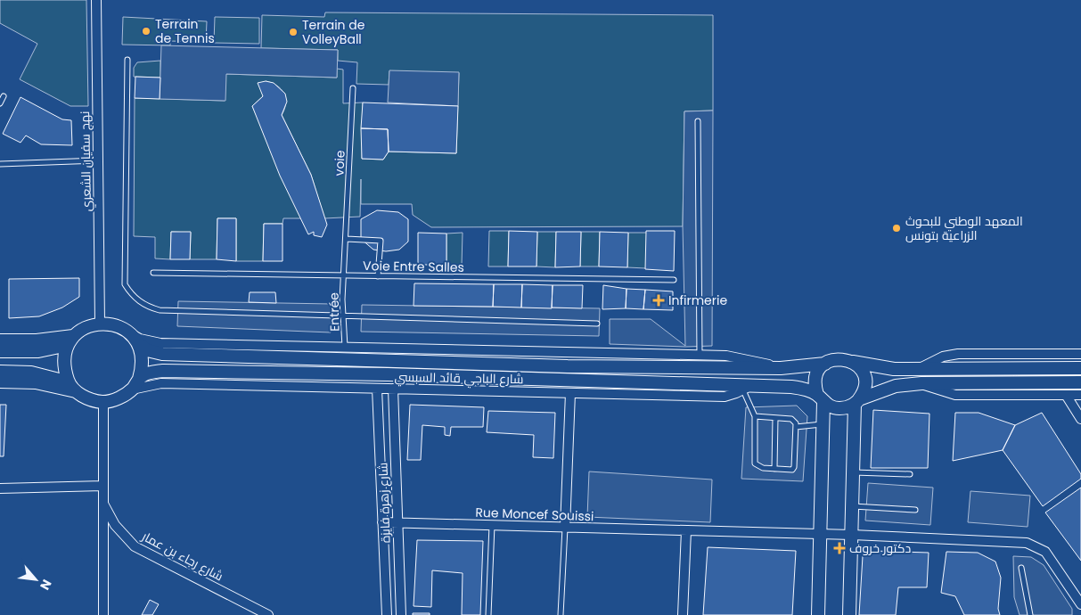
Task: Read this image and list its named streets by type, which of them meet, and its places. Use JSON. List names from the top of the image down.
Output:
{
  "streets": {
    "street": [
      "نهج سفيان الشعري",
      "شارع الباجي قائد السبسي",
      "شارع زهرة فايزة",
      "Rue Moncef Souissi",
      "شارع رجاء بن عمار"
    ],
    "lane": ["voie", "Voie Entre Salles", "Entrée"]
  },
  "crossings": [
    ["نهج سفيان الشعري", "شارع الباجي قائد السبسي"],
    ["Voie Entre Salles", "Entrée"],
    ["شارع الباجي قائد السبسي", "شارع زهرة فايزة"],
    ["شارع زهرة فايزة", "Rue Moncef Souissi"]
  ],
  "places": {
    "other": ["Terrain de Tennis", "Terrain de VolleyBall", "المعهد الوطني للبحوث الزراعية بتونس"],
    "health": ["Infirmerie", "دكتور خروف"]
  },
  "north": "bottom right"
}
